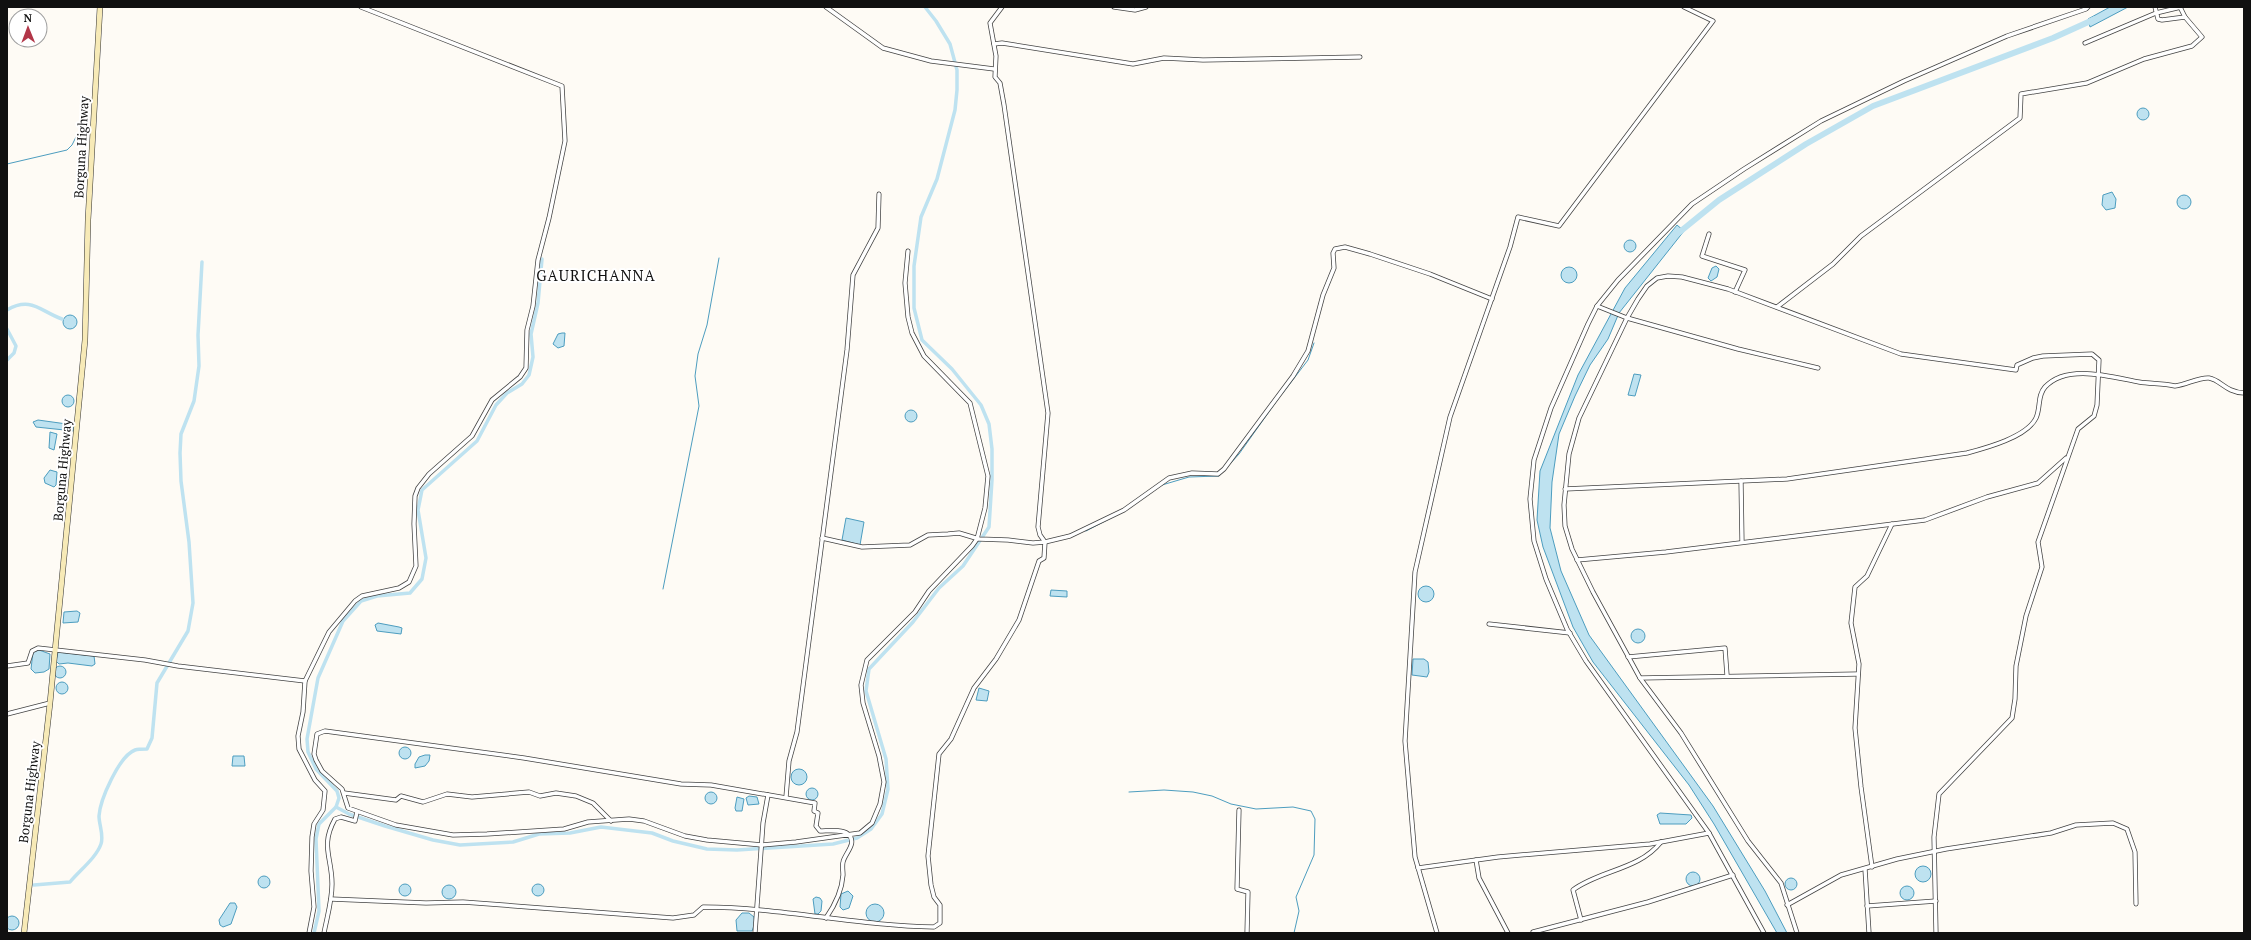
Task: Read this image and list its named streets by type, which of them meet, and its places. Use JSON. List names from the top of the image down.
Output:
{
  "streets": {
    "main road": ["Borguna Highway"]
  },
  "districts": ["GAURICHANNA"],
  "north": "top"
}
